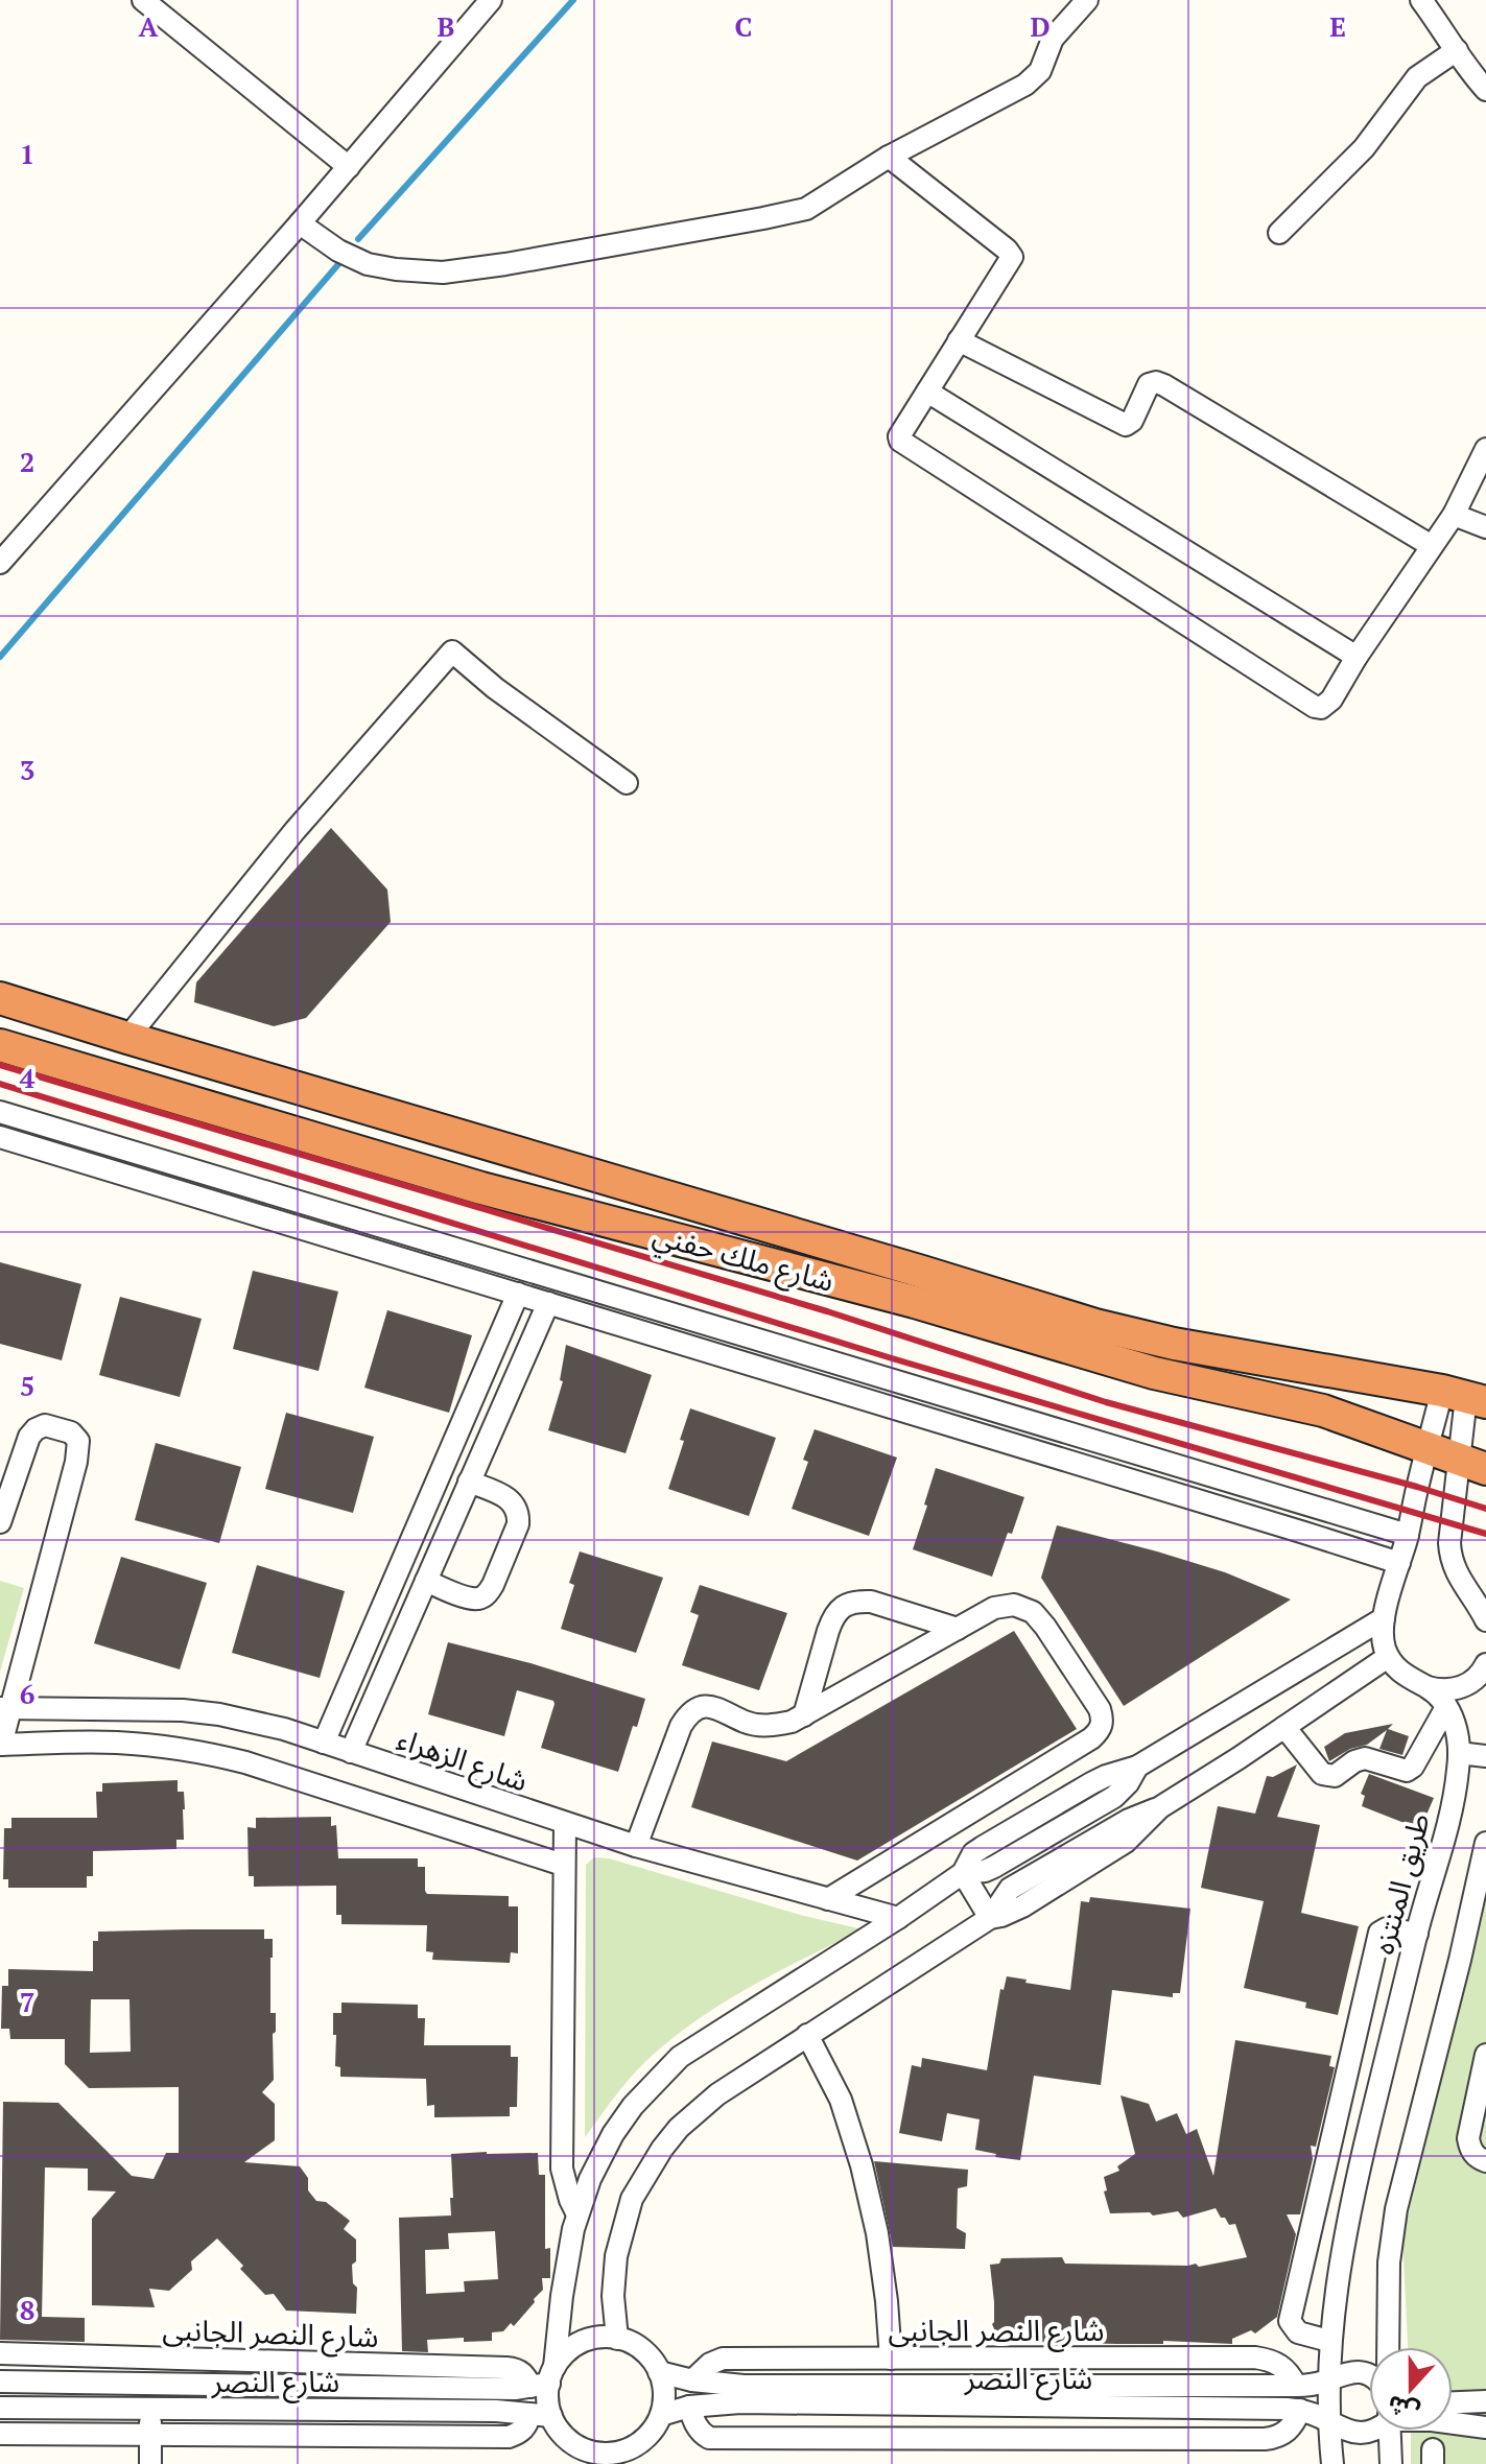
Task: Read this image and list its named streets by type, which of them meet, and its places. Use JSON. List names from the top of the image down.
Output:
{
  "streets": {
    "highway": ["شارع ملك حفني"],
    "street": [
      "شارع الزهراء",
      "طريق المنتزه",
      "شارع النصر الجانبى",
      "شارع النصر"
    ]
  },
  "crossings": [
    ["طريق المنتزه", "شارع النصر"],
    ["شارع النصر الجانبى", "شارع النصر"]
  ],
  "north": "bottom",
  "grid": {
    "columns": [
      "A",
      "B",
      "C",
      "D",
      "E"
    ],
    "rows": [
      "1",
      "2",
      "3",
      "4",
      "5",
      "6",
      "7",
      "8"
    ]
  }
}
